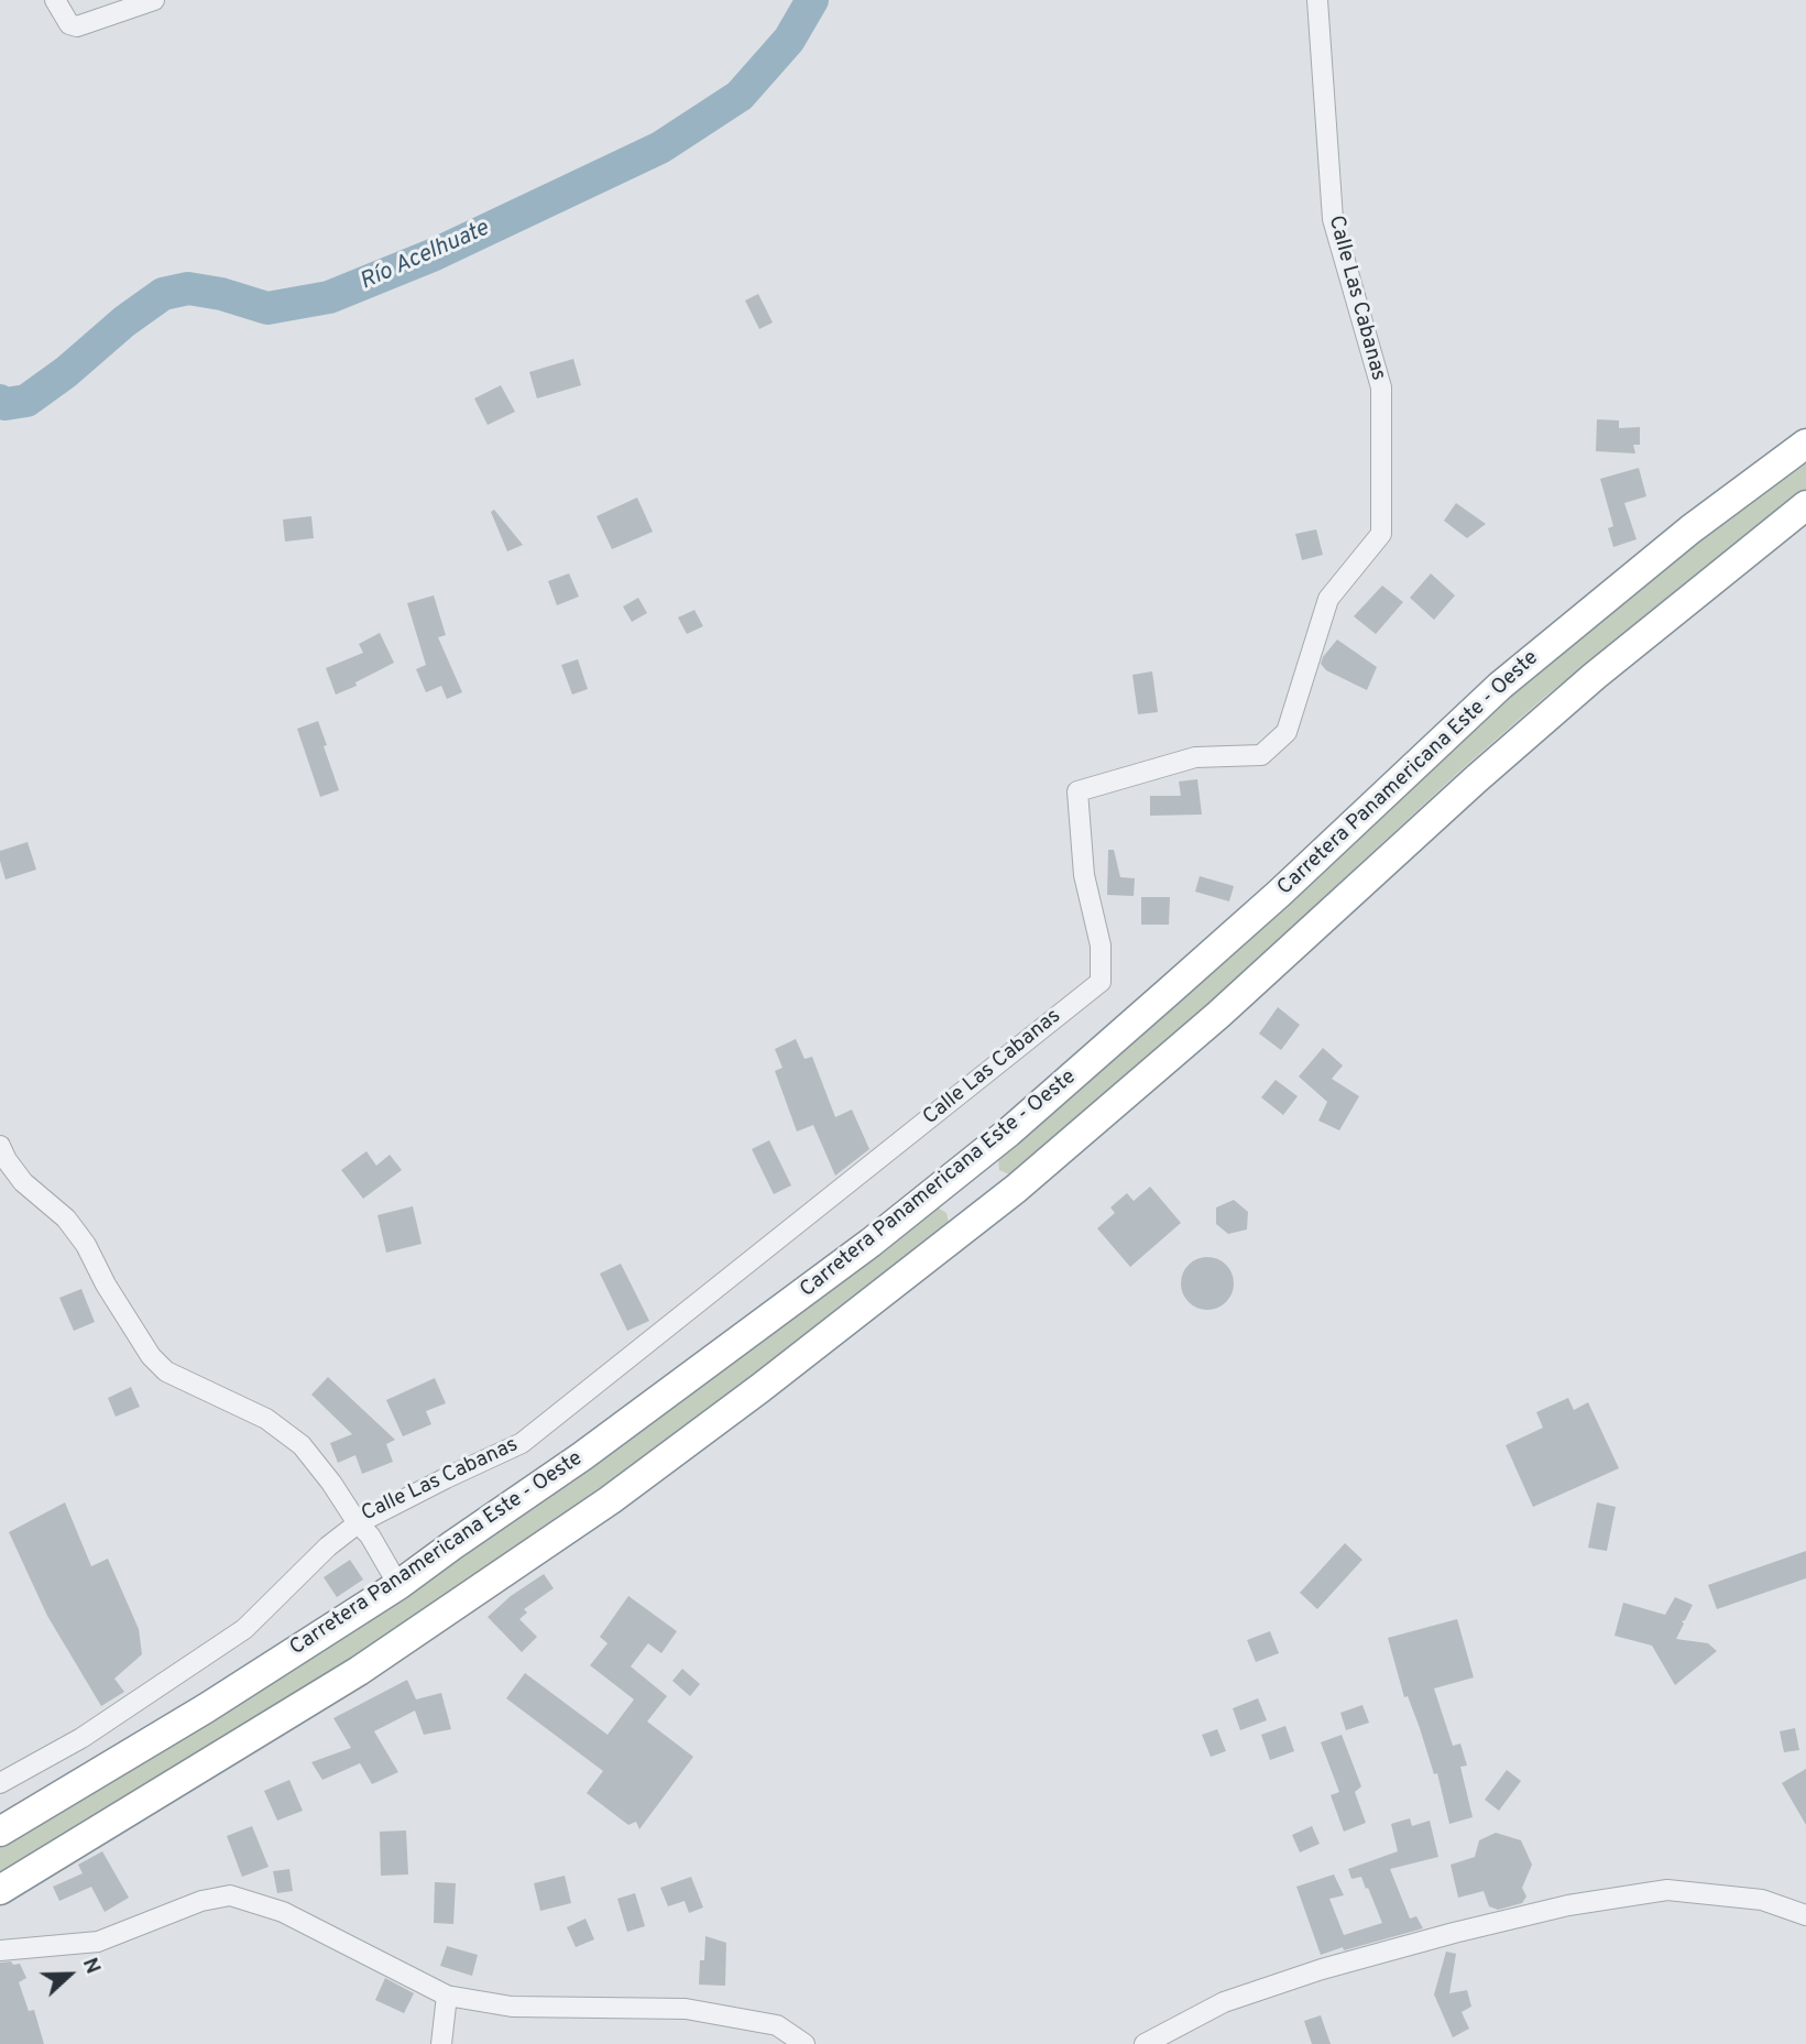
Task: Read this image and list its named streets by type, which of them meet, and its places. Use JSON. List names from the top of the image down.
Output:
{
  "streets": {
    "highway": ["Carretera Panamericana Este - Oeste"],
    "street": ["Calle Las Cabanas"]
  },
  "water": ["Río Acelhuate"],
  "north": "right"
}
